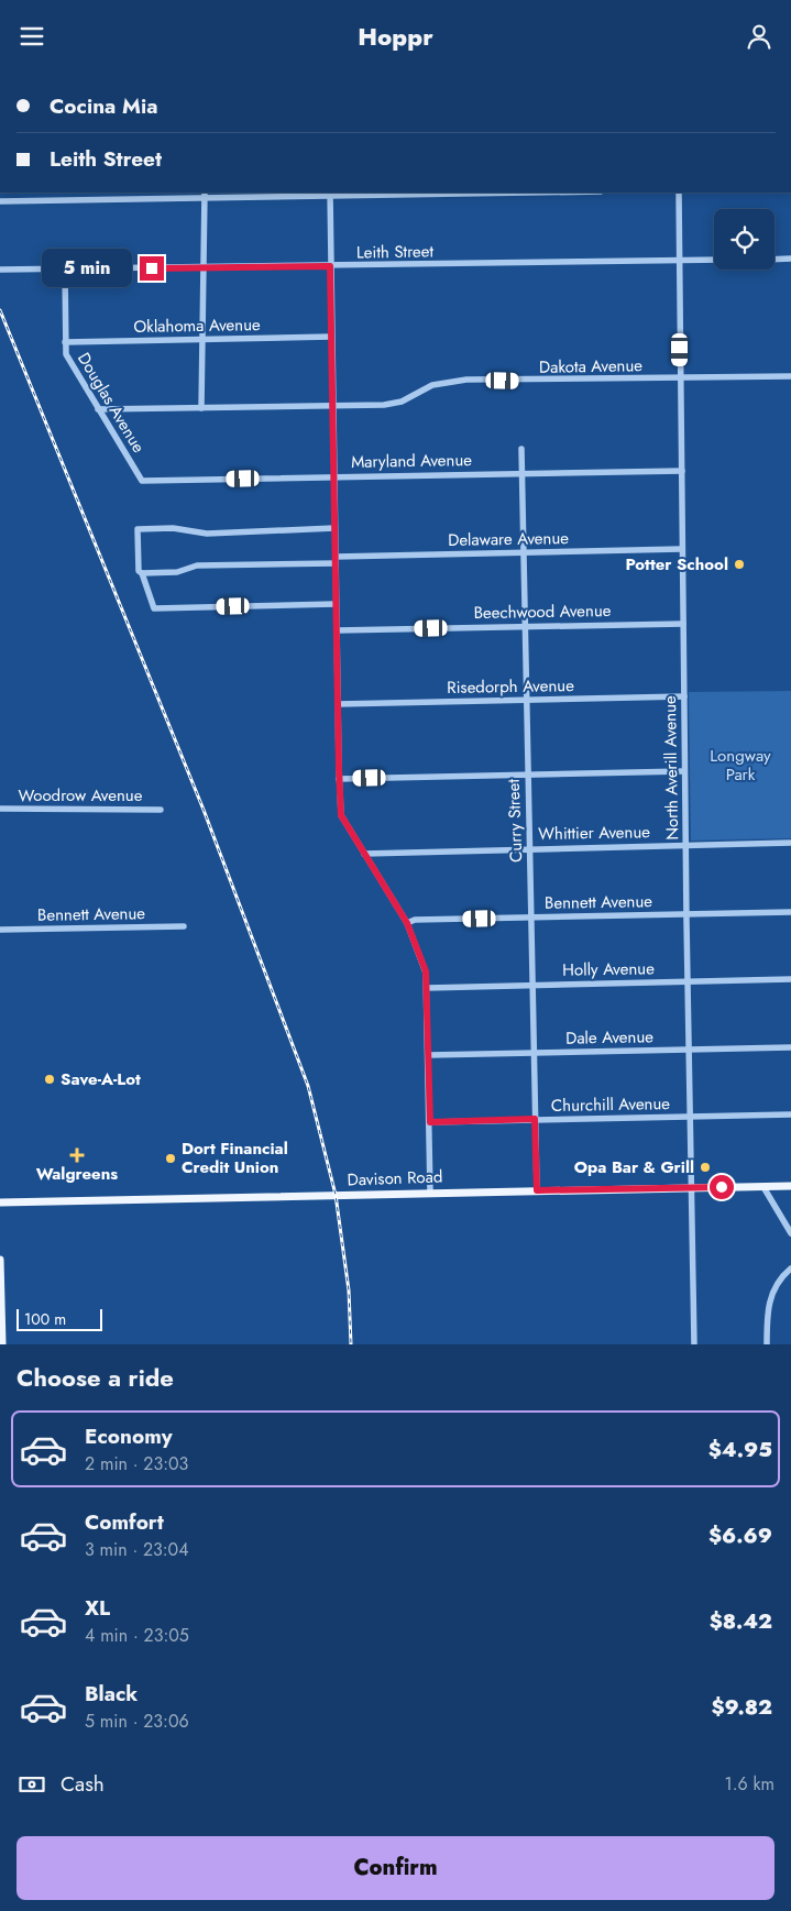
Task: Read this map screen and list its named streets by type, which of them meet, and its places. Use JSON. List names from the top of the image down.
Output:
{
  "streets": {
    "main road": ["Davison Road"],
    "street": [
      "Leith Street",
      "Oklahoma Avenue",
      "Dakota Avenue",
      "Douglas Avenue",
      "Maryland Avenue",
      "Delaware Avenue",
      "Beechwood Avenue",
      "Risedorph Avenue",
      "North Averill Avenue",
      "Woodrow Avenue",
      "Curry Street",
      "Whittier Avenue",
      "Bennett Avenue",
      "Holly Avenue",
      "Dale Avenue",
      "Churchill Avenue"
    ]
  },
  "crossings": [
    ["Leith Street", "Douglas Avenue"],
    ["Leith Street", "North Averill Avenue"],
    ["Oklahoma Avenue", "Douglas Avenue"],
    ["Dakota Avenue", "Douglas Avenue"],
    ["Dakota Avenue", "North Averill Avenue"],
    ["Douglas Avenue", "Maryland Avenue"],
    ["Maryland Avenue", "North Averill Avenue"],
    ["Maryland Avenue", "Curry Street"],
    ["Delaware Avenue", "North Averill Avenue"],
    ["Delaware Avenue", "Curry Street"],
    ["Beechwood Avenue", "North Averill Avenue"],
    ["Beechwood Avenue", "Curry Street"],
    ["Risedorph Avenue", "North Averill Avenue"],
    ["Risedorph Avenue", "Curry Street"],
    ["North Averill Avenue", "Whittier Avenue"],
    ["North Averill Avenue", "Bennett Avenue"],
    ["North Averill Avenue", "Holly Avenue"],
    ["North Averill Avenue", "Dale Avenue"],
    ["North Averill Avenue", "Churchill Avenue"],
    ["North Averill Avenue", "Davison Road"],
    ["Curry Street", "Whittier Avenue"],
    ["Curry Street", "Bennett Avenue"],
    ["Curry Street", "Holly Avenue"],
    ["Curry Street", "Dale Avenue"],
    ["Curry Street", "Churchill Avenue"],
    ["Curry Street", "Davison Road"]
  ],
  "parks": ["Longway Park"],
  "places": {
    "other": [
      "Potter School",
      "Save-A-Lot",
      "Dort Financial Credit Union",
      "Opa Bar & Grill"
    ],
    "health": ["Walgreens"]
  },
  "scale_bar": "100 m",
  "page": {
    "header": "Hoppr",
    "banner": ["Cocina Mia", "Leith Street"],
    "bubble": "5 min",
    "scale": "100 m",
    "heading": "Choose a ride",
    "list": [
      {
        "name": "Economy",
        "note": "2 min · 23:03",
        "value": "$4.95"
      },
      {
        "name": "Comfort",
        "note": "3 min · 23:04",
        "value": "$6.69"
      },
      {
        "name": "XL",
        "note": "4 min · 23:05",
        "value": "$8.42"
      },
      {
        "name": "Black",
        "note": "5 min · 23:06",
        "value": "$9.82"
      }
    ],
    "pay": ["Cash", "1.6 km"],
    "buttons": "Confirm"
  }
}
